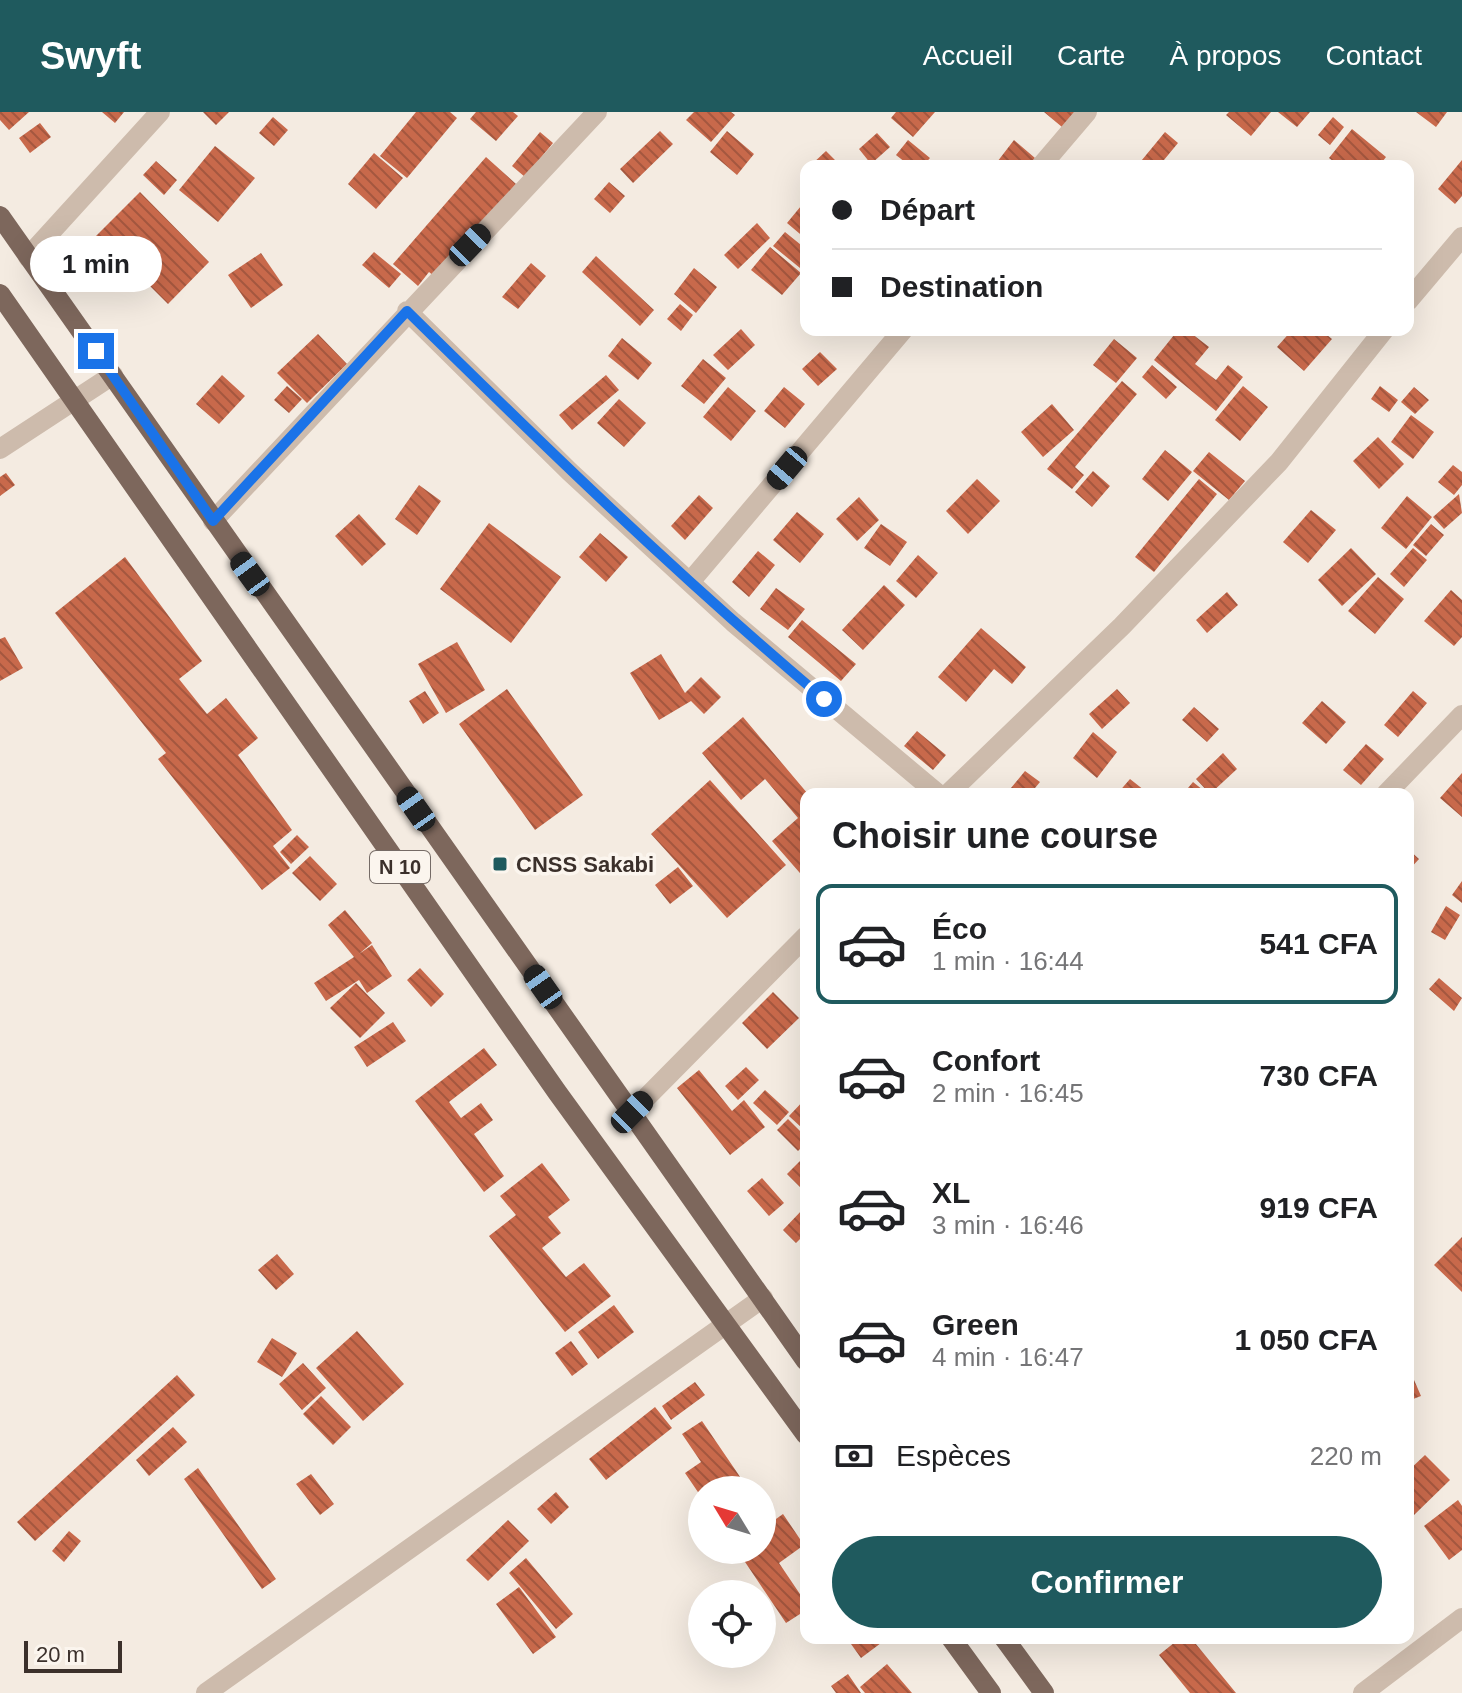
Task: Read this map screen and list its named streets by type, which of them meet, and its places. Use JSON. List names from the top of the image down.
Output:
{
  "streets": {
    "main road": ["N 10"]
  },
  "places": {
    "transit": ["CNSS Sakabi"]
  },
  "scale_bar": "20 m",
  "north": "top left",
  "page": {
    "header": "Swyft",
    "nav": [
      "Accueil",
      "Carte",
      "À propos",
      "Contact"
    ],
    "banner": ["Départ", "Destination"],
    "bubble": "1 min",
    "heading": "Choisir une course",
    "list": [
      {
        "name": "Éco",
        "note": "1 min · 16:44",
        "value": "541 CFA"
      },
      {
        "name": "Confort",
        "note": "2 min · 16:45",
        "value": "730 CFA"
      },
      {
        "name": "XL",
        "note": "3 min · 16:46",
        "value": "919 CFA"
      },
      {
        "name": "Green",
        "note": "4 min · 16:47",
        "value": "1 050 CFA"
      }
    ],
    "pay": ["Espèces", "220 m"],
    "buttons": "Confirmer",
    "scale": "20 m"
  }
}
